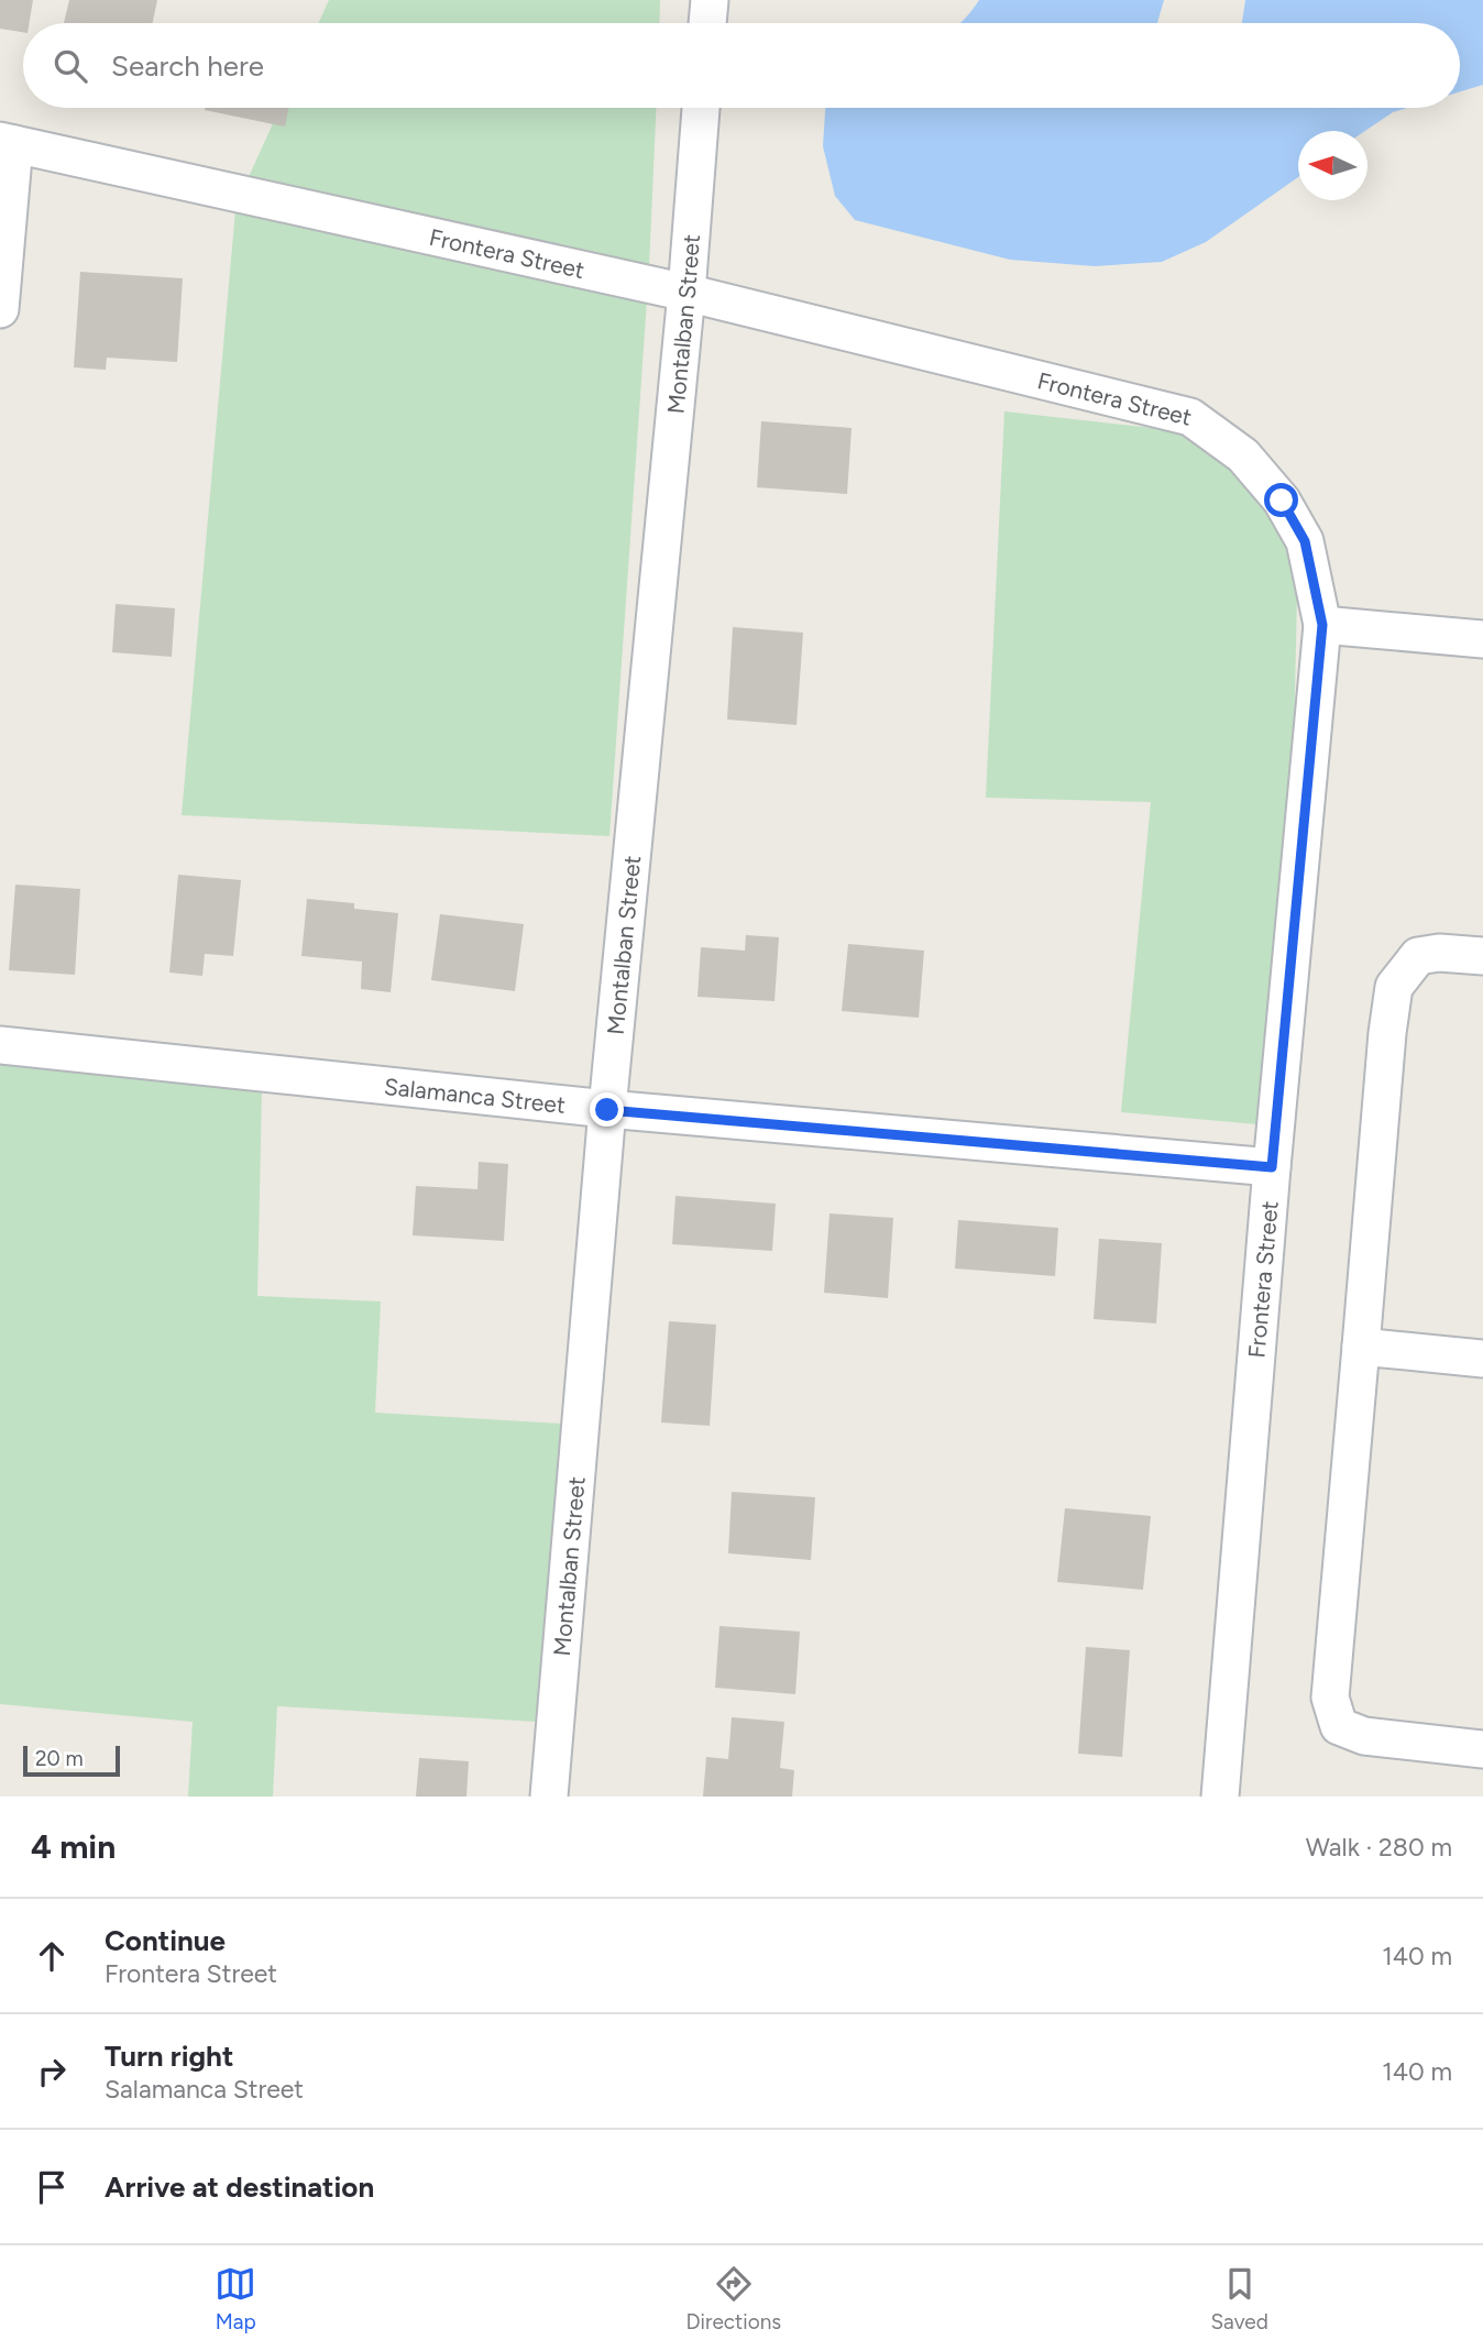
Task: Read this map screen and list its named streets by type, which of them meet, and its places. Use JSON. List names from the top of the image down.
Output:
{
  "streets": {
    "street": ["Frontera Street", "Montalban Street", "Salamanca Street"]
  },
  "crossings": [
    ["Frontera Street", "Montalban Street"],
    ["Frontera Street", "Salamanca Street"],
    ["Montalban Street", "Salamanca Street"]
  ],
  "scale_bar": "20 m",
  "north": "left",
  "page": {
    "search": "Search here",
    "scale": "20 m",
    "heading": ["4 min", "Walk · 280 m"],
    "list": [
      ["Continue", "Frontera Street", "140 m"],
      ["Turn right", "Salamanca Street", "140 m"],
      "Arrive at destination"
    ],
    "nav": ["Map", "Directions", "Saved"]
  }
}
